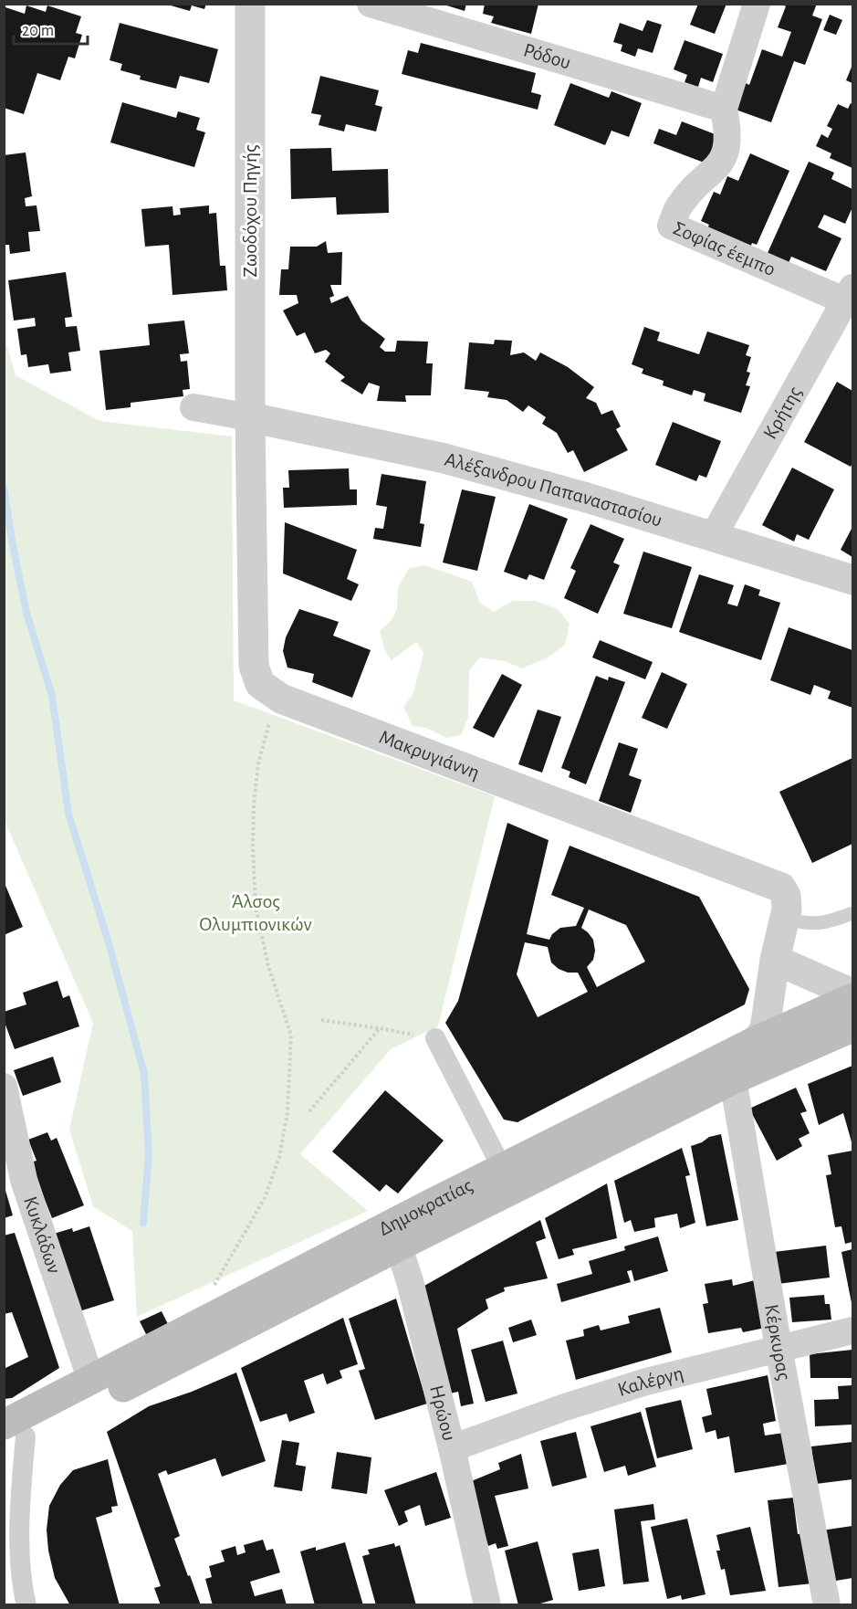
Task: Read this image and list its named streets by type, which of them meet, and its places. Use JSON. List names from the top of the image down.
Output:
{
  "streets": {
    "main road": ["Δημοκρατίας"],
    "street": [
      "Ρόδου",
      "Ζωοδόχου Πηγής",
      "Σοφίας έεμπο",
      "Κρήτης",
      "Αλέξανδρου Παπαναστασίου",
      "Μακρυγιάννη",
      "Κυκλάδων",
      "Κέρκυρας",
      "Καλέργη",
      "Ηρώου"
    ]
  },
  "crossings": [
    ["Ρόδου", "Σοφίας έεμπο"],
    ["Ζωοδόχου Πηγής", "Αλέξανδρου Παπαναστασίου"],
    ["Ζωοδόχου Πηγής", "Μακρυγιάννη"],
    ["Σοφίας έεμπο", "Κρήτης"],
    ["Κρήτης", "Αλέξανδρου Παπαναστασίου"],
    ["Αλέξανδρου Παπαναστασίου", "Μακρυγιάννη"],
    ["Μακρυγιάννη", "Δημοκρατίας"],
    ["Δημοκρατίας", "Κυκλάδων"],
    ["Δημοκρατίας", "Κέρκυρας"],
    ["Δημοκρατίας", "Ηρώου"],
    ["Κέρκυρας", "Καλέργη"],
    ["Καλέργη", "Ηρώου"]
  ],
  "parks": ["Άλσος Ολυμπιονικών"],
  "scale_bar": "20 m"
}
